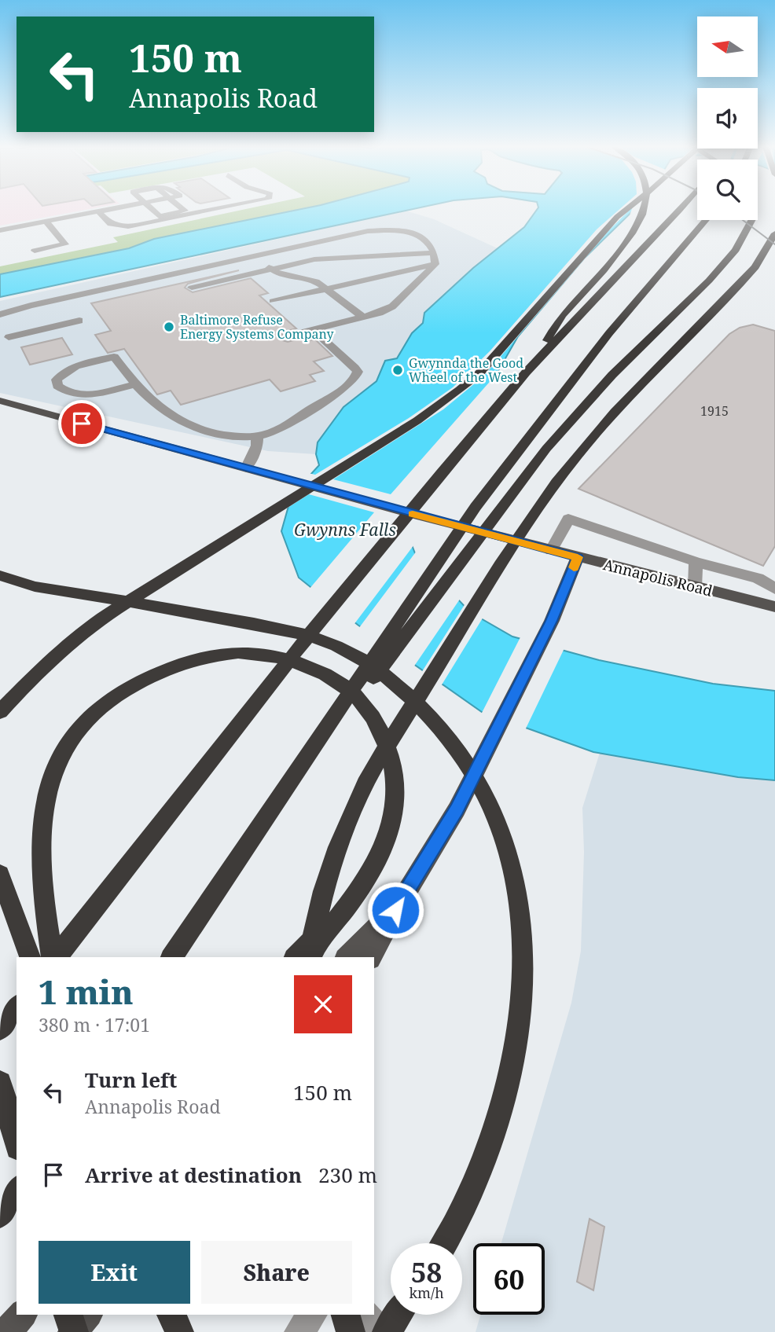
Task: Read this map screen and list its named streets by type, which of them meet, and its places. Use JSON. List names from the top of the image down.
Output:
{
  "streets": {
    "main road": ["Annapolis Road"]
  },
  "water": ["Gwynns Falls"],
  "places": ["Baltimore Refuse Energy Systems Company", "Gwynnda the Good Wheel of the West"],
  "house_numbers": ["1915"],
  "north": "left",
  "page": {
    "turn": ["150 m", "Annapolis Road"],
    "heading": ["1 min", "380 m · 17:01"],
    "list": [
      {
        "name": "Turn left",
        "note": "Annapolis Road",
        "value": "150 m"
      },
      {
        "name": "Arrive at destination",
        "value": "230 m"
      }
    ],
    "buttons": ["Exit", "Share"],
    "speed": "58 km/h",
    "limit": "60"
  }
}
